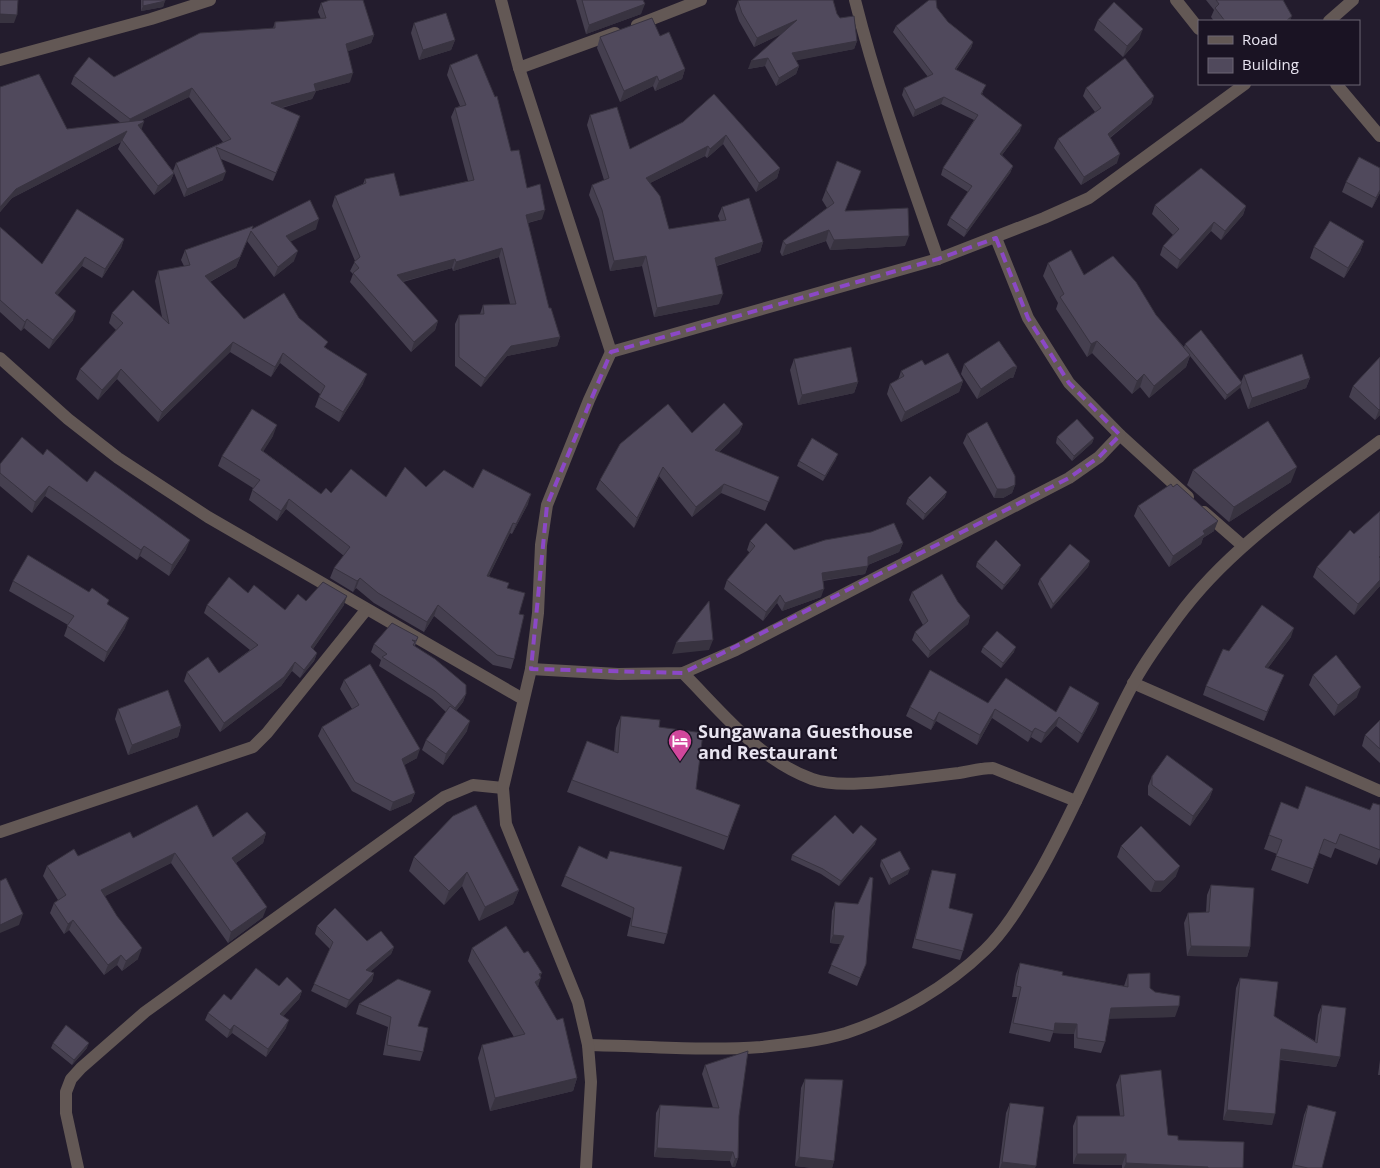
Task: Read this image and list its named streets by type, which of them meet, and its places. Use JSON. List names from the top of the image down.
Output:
{
  "places": {
    "hotel": ["Sungawana Guesthouse and Restaurant"]
  },
  "legend": ["Road", "Building"]
}
